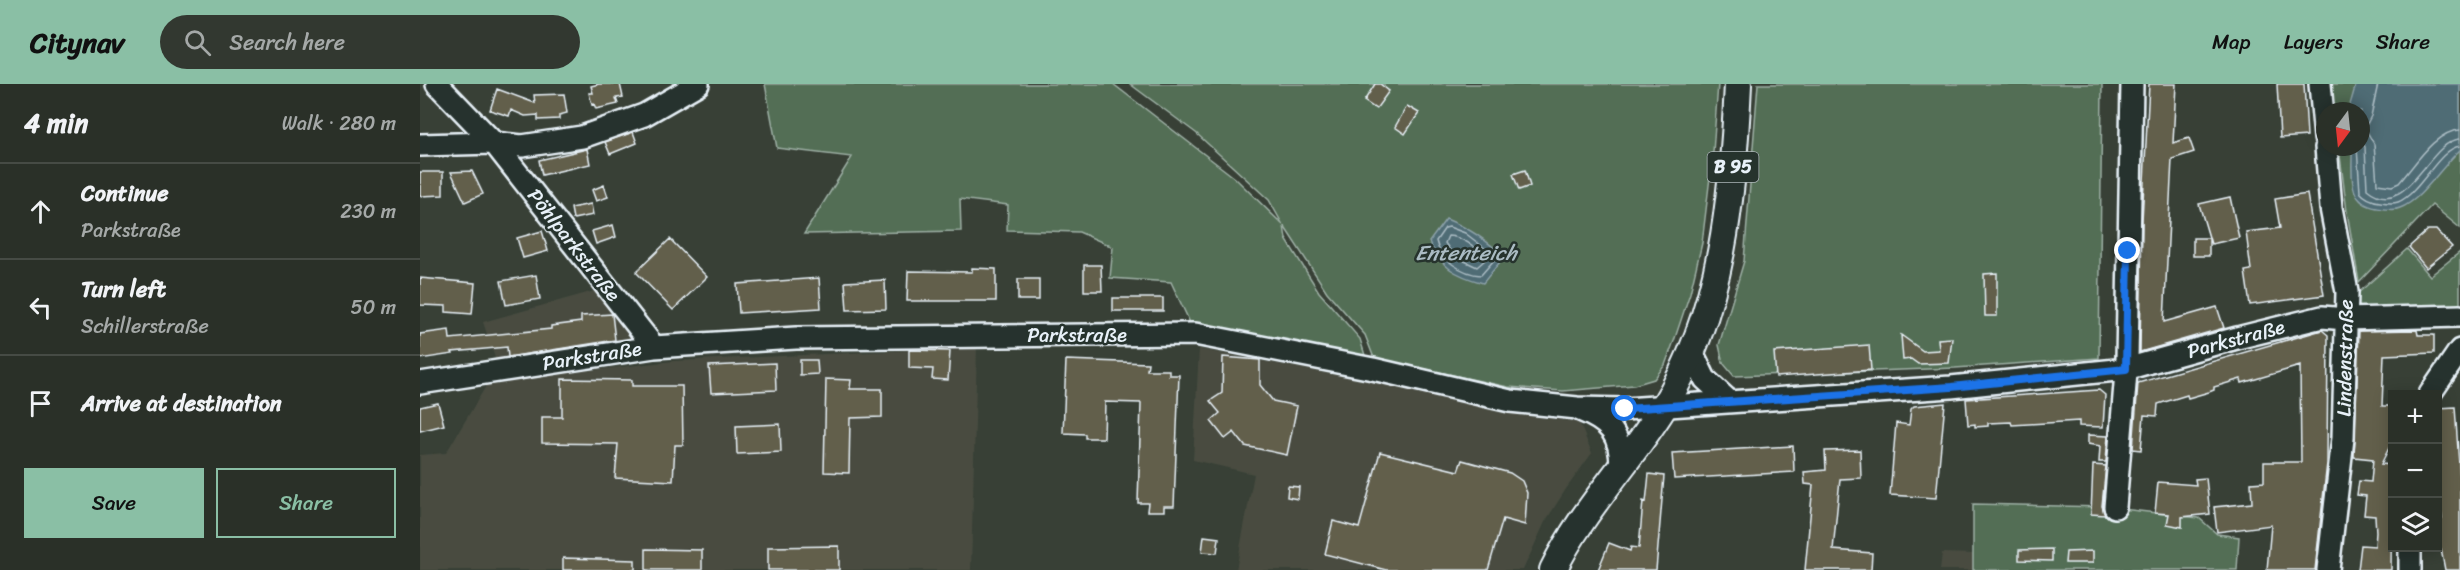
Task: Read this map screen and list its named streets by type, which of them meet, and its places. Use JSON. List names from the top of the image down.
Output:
{
  "streets": {
    "main road": ["B 95"],
    "street": ["Pöhlparkstraße", "Parkstraße", "Lindenstraße"]
  },
  "crossings": [
    ["B 95", "Parkstraße"],
    ["Pöhlparkstraße", "Parkstraße"],
    ["Parkstraße", "Lindenstraße"]
  ],
  "water": ["Ententeich"],
  "north": "bottom",
  "page": {
    "header": "Citynav",
    "search": "Search here",
    "nav": ["Map", "Layers", "Share"],
    "heading": ["4 min", "Walk · 280 m"],
    "list": [
      ["Continue", "Parkstraße", "230 m"],
      ["Turn left", "Schillerstraße", "50 m"],
      "Arrive at destination"
    ],
    "map_buttons": ["+", "−"],
    "buttons": ["Save", "Share"]
  }
}
